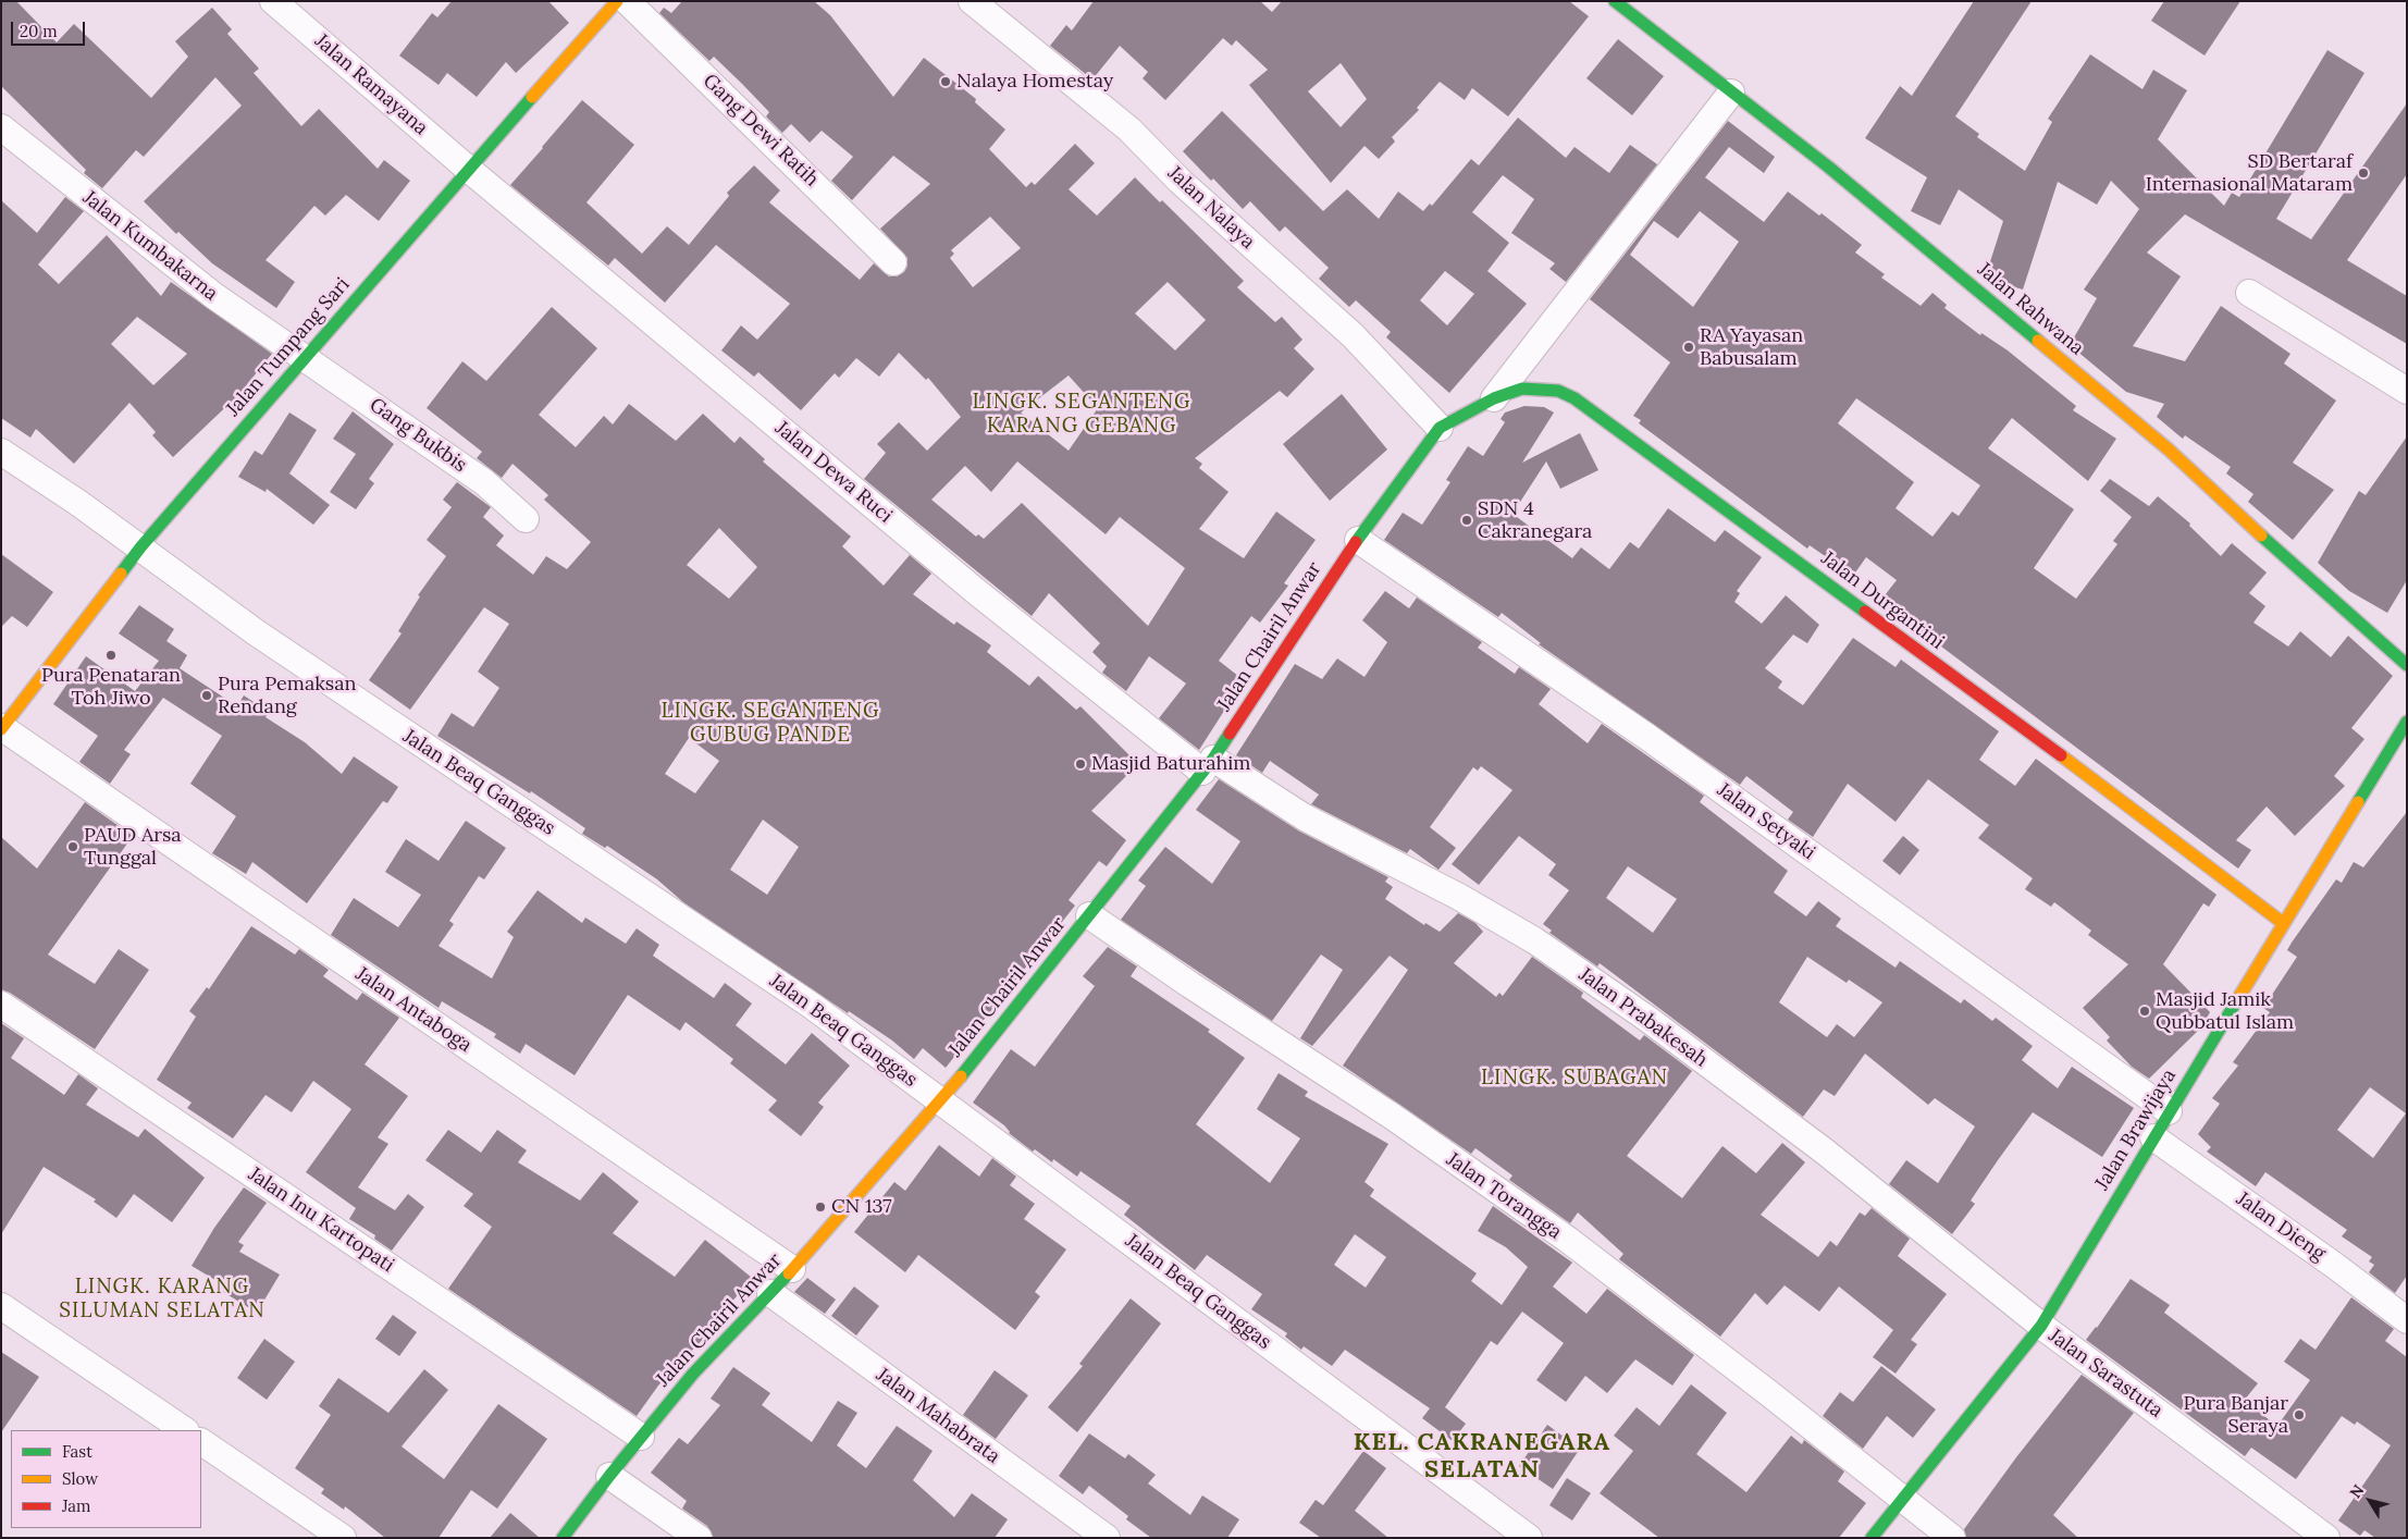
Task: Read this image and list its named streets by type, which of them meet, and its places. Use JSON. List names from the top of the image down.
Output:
{
  "streets": {
    "street": [
      "Jalan Ramayana",
      "Gang Dewi Ratih",
      "Jalan Nalaya",
      "Jalan Kumbakarna",
      "Jalan Rahwana",
      "Jalan Tumpang Sari",
      "Gang Bukbis",
      "Jalan Dewa Ruci",
      "Jalan Durgantini",
      "Jalan Chairil Anwar",
      "Jalan Beaq Ganggas",
      "Jalan Setyaki",
      "Jalan Antaboga",
      "Jalan Prabakesah",
      "Jalan Brawijaya",
      "Jalan Torangga",
      "Jalan Inu Kartopati",
      "Jalan Dieng",
      "Jalan Sarastuta",
      "Jalan Mahabrata"
    ]
  },
  "crossings": [
    ["Jalan Ramayana", "Jalan Tumpang Sari"],
    ["Jalan Ramayana", "Jalan Dewa Ruci"],
    ["Jalan Nalaya", "Jalan Durgantini"],
    ["Jalan Nalaya", "Jalan Chairil Anwar"],
    ["Jalan Kumbakarna", "Jalan Tumpang Sari"],
    ["Jalan Kumbakarna", "Gang Bukbis"],
    ["Jalan Tumpang Sari", "Gang Bukbis"],
    ["Jalan Tumpang Sari", "Jalan Dewa Ruci"],
    ["Jalan Tumpang Sari", "Jalan Beaq Ganggas"],
    ["Jalan Tumpang Sari", "Jalan Antaboga"],
    ["Jalan Dewa Ruci", "Jalan Chairil Anwar"],
    ["Jalan Dewa Ruci", "Jalan Prabakesah"],
    ["Jalan Durgantini", "Jalan Chairil Anwar"],
    ["Jalan Durgantini", "Jalan Brawijaya"],
    ["Jalan Chairil Anwar", "Jalan Beaq Ganggas"],
    ["Jalan Chairil Anwar", "Jalan Setyaki"],
    ["Jalan Chairil Anwar", "Jalan Antaboga"],
    ["Jalan Chairil Anwar", "Jalan Prabakesah"],
    ["Jalan Chairil Anwar", "Jalan Torangga"],
    ["Jalan Chairil Anwar", "Jalan Inu Kartopati"],
    ["Jalan Chairil Anwar", "Jalan Mahabrata"],
    ["Jalan Setyaki", "Jalan Brawijaya"],
    ["Jalan Prabakesah", "Jalan Brawijaya"],
    ["Jalan Prabakesah", "Jalan Sarastuta"],
    ["Jalan Brawijaya", "Jalan Torangga"],
    ["Jalan Brawijaya", "Jalan Dieng"],
    ["Jalan Brawijaya", "Jalan Sarastuta"]
  ],
  "districts": [
    "LINGK. SEGANTENG KARANG GEBANG",
    "LINGK. SEGANTENG GUBUG PANDE",
    "LINGK. SUBAGAN",
    "LINGK. KARANG SILUMAN SELATAN",
    "KEL. CAKRANEGARA SELATAN"
  ],
  "places": [
    "Nalaya Homestay",
    "SD Bertaraf Internasional Mataram",
    "RA Yayasan Babusalam",
    "SDN 4 Cakranegara",
    "Pura Penataran Toh Jiwo",
    "Pura Pemaksan Rendang",
    "Masjid Baturahim",
    "PAUD Arsa Tunggal",
    "Masjid Jamik Qubbatul Islam",
    "CN 137",
    "Pura Banjar Seraya"
  ],
  "legend": ["Fast", "Slow", "Jam"],
  "scale_bar": "20 m",
  "north": "top left"
}
